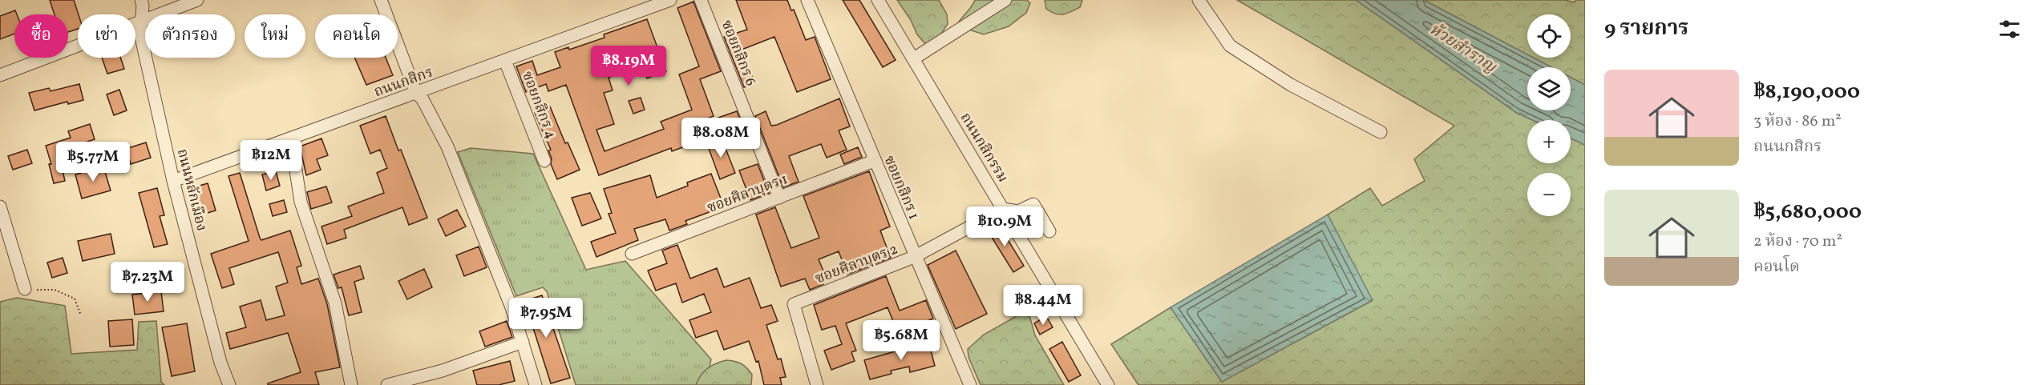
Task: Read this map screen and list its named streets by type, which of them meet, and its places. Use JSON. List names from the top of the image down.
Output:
{
  "streets": {
    "street": [
      "ซอยกสิกร 6",
      "ถนนกสิกร",
      "ซอยกสิกร 4",
      "ถนนกสิกรรม",
      "ซอยกสิกร 1",
      "ถนนหลักเมือง",
      "ซอยศิลาบุตร 1",
      "ซอยศิลาบุตร 2"
    ]
  },
  "crossings": [
    ["ซอยกสิกร 6", "ซอยศิลาบุตร 1"],
    ["ถนนกสิกร", "ซอยกสิกร 4"],
    ["ถนนกสิกร", "ถนนหลักเมือง"],
    ["ถนนกสิกรรม", "ซอยศิลาบุตร 2"],
    ["ซอยกสิกร 1", "ซอยศิลาบุตร 1"],
    ["ซอยกสิกร 1", "ซอยศิลาบุตร 2"]
  ],
  "water": ["ห้วยสำราญ"],
  "page": {
    "heading": "9 รายการ",
    "map_buttons": ["+", "−"],
    "chip": [
      "ซื้อ",
      "เช่า",
      "ตัวกรอง",
      "ใหม่",
      "คอนโด"
    ],
    "price": [
      "฿8.19M",
      "฿8.08M",
      "฿12M",
      "฿5.77M",
      "฿10.9M",
      "฿7.23M",
      "฿8.44M",
      "฿7.95M",
      "฿5.68M"
    ],
    "list": [
      {
        "name": "฿8,190,000",
        "note": "3 ห้อง · 86 m² · ถนนกสิกร"
      },
      {
        "name": "฿5,680,000",
        "note": "2 ห้อง · 70 m² · คอนโด"
      }
    ]
  }
}
